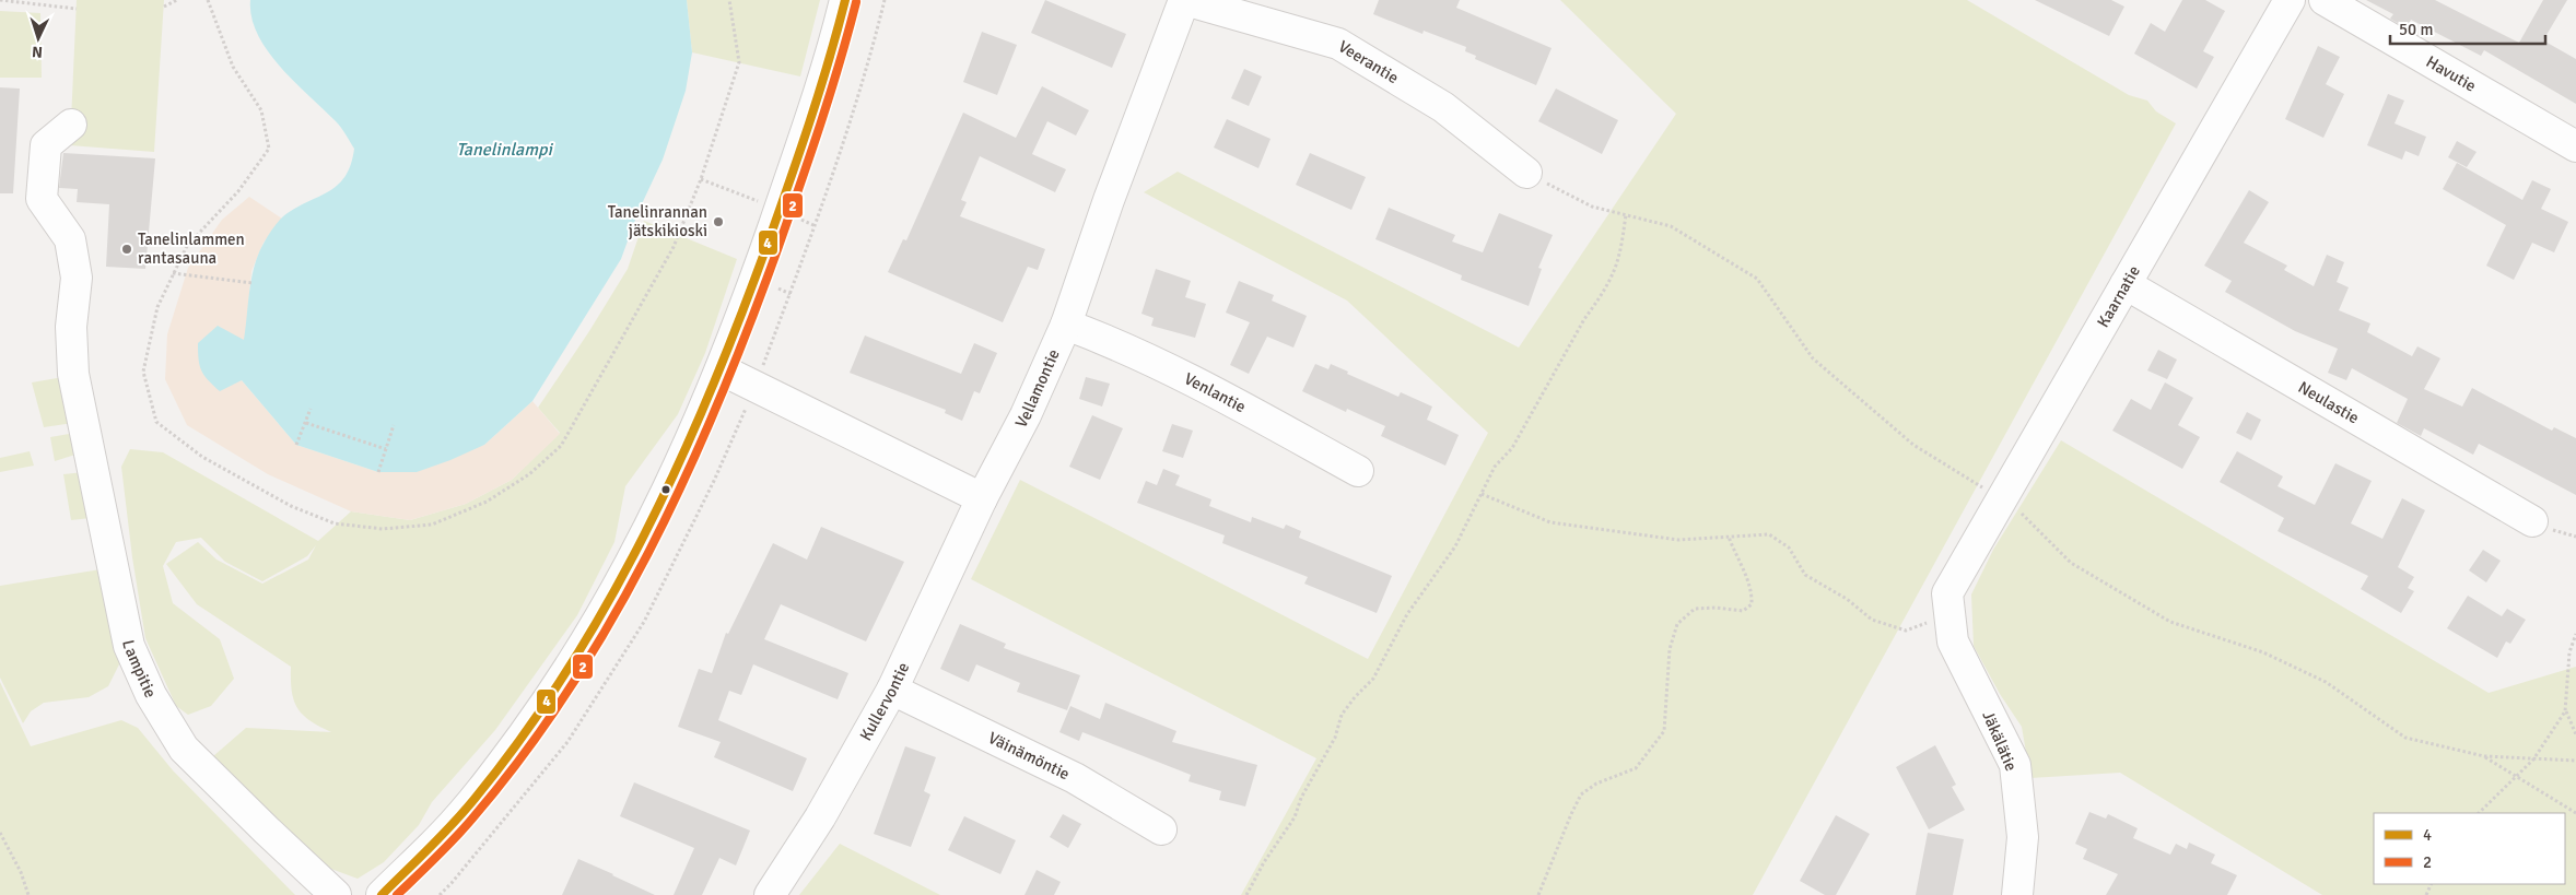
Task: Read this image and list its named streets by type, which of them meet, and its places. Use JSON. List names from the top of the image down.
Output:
{
  "streets": {
    "street": [
      "Veerantie",
      "Havutie",
      "Kaarnatie",
      "Vellamontie",
      "Venlantie",
      "Neulastie",
      "Lampitie",
      "Kullervontie",
      "Jäkälätie",
      "Väinämöntie"
    ]
  },
  "crossings": [
    ["Veerantie", "Vellamontie"],
    ["Kaarnatie", "Neulastie"],
    ["Kaarnatie", "Jäkälätie"],
    ["Vellamontie", "Venlantie"],
    ["Vellamontie", "Kullervontie"],
    ["Kullervontie", "Väinämöntie"]
  ],
  "water": ["Tanelinlampi"],
  "places": ["Tanelinrannan jätskikioski", "Tanelinlammen rantasauna"],
  "lines": ["transit line 4", "transit line 2"],
  "legend": ["4", "2"],
  "scale_bar": "50 m",
  "north": "bottom"
}
